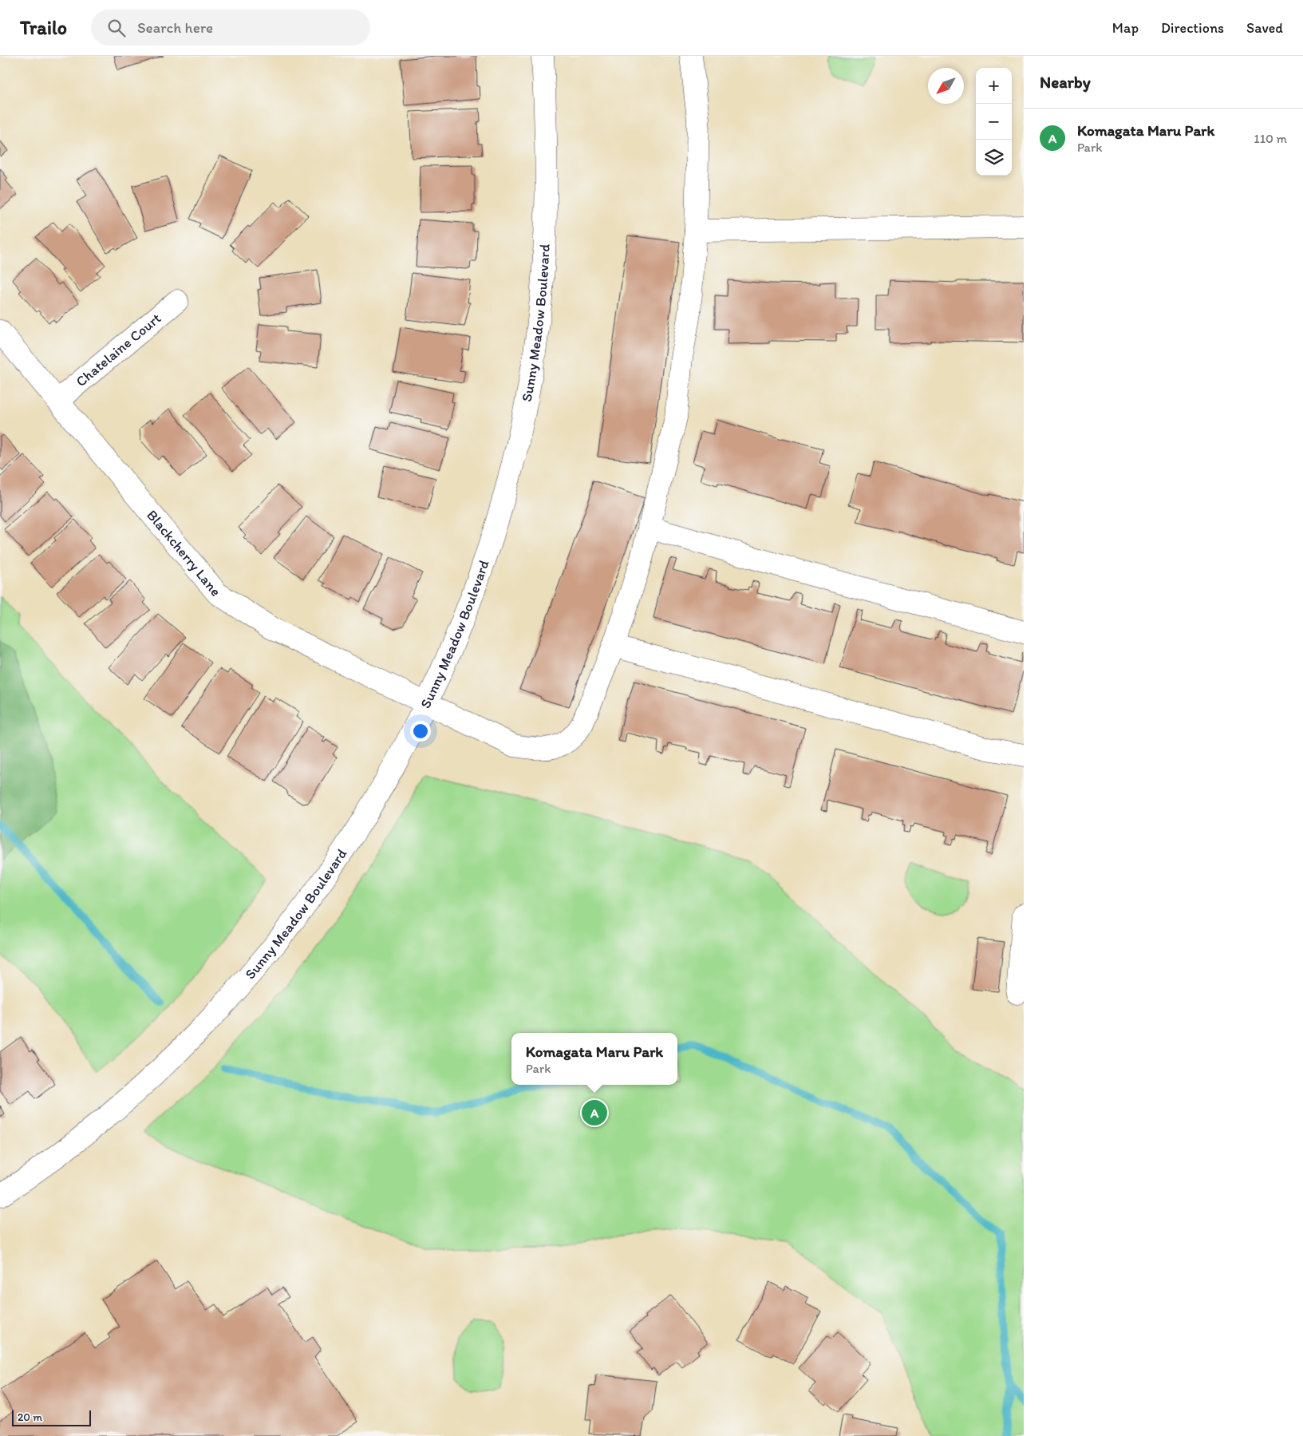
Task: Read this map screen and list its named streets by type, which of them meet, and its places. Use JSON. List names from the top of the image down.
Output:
{
  "streets": {
    "street": ["Sunny Meadow Boulevard", "Chatelaine Court", "Blackcherry Lane"]
  },
  "crossings": [
    ["Sunny Meadow Boulevard", "Blackcherry Lane"],
    ["Chatelaine Court", "Blackcherry Lane"]
  ],
  "scale_bar": "20 m",
  "north": "bottom left",
  "page": {
    "header": "Trailo",
    "search": "Search here",
    "nav": ["Map", "Directions", "Saved"],
    "heading": "Nearby",
    "map_buttons": ["+", "−"],
    "list": [
      {
        "mark": "A",
        "name": "Komagata Maru Park",
        "note": "Park",
        "value": "110 m"
      }
    ],
    "popup": ["Komagata Maru Park", "Park"],
    "pins": "A",
    "scale": "20 m"
  }
}
